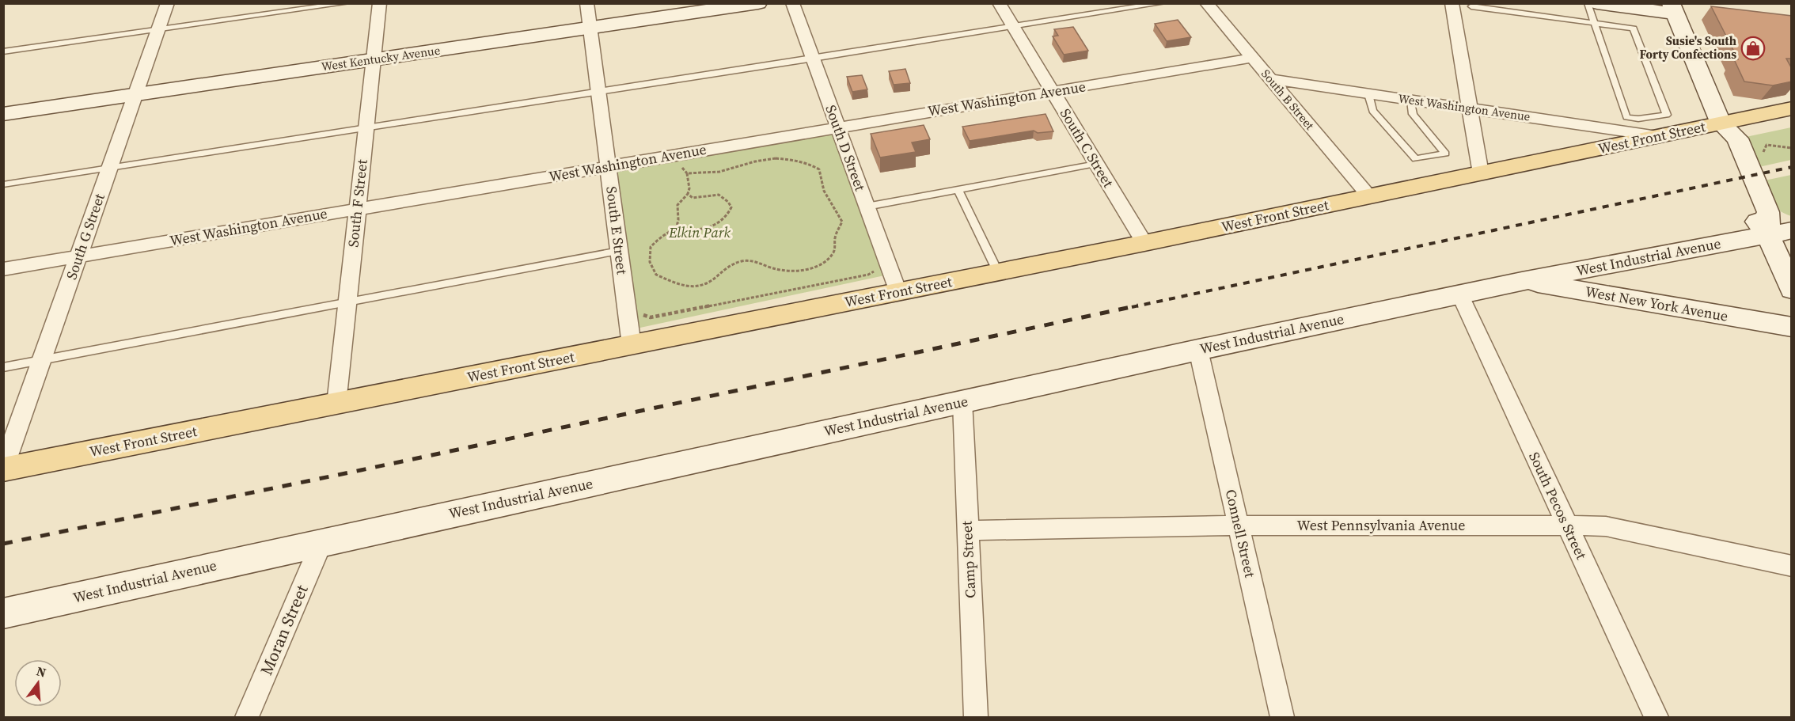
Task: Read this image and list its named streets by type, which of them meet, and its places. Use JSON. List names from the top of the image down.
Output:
{
  "streets": {
    "main road": ["West Front Street"],
    "street": [
      "West Kentucky Avenue",
      "West Washington Avenue",
      "South B Street",
      "South D Street",
      "South C Street",
      "South F Street",
      "South E Street",
      "South G Street",
      "West Industrial Avenue",
      "West New York Avenue",
      "South Pecos Street",
      "West Pennsylvania Avenue",
      "Connell Street",
      "Camp Street",
      "Moran Street"
    ]
  },
  "crossings": [
    ["West Kentucky Avenue", "South F Street"],
    ["West Kentucky Avenue", "South E Street"],
    ["West Kentucky Avenue", "South G Street"],
    ["West Washington Avenue", "South B Street"],
    ["West Washington Avenue", "West Front Street"],
    ["West Washington Avenue", "South D Street"],
    ["West Washington Avenue", "South C Street"],
    ["West Washington Avenue", "South F Street"],
    ["West Washington Avenue", "South E Street"],
    ["West Washington Avenue", "South G Street"],
    ["South B Street", "West Front Street"],
    ["West Front Street", "South D Street"],
    ["West Front Street", "South C Street"],
    ["West Front Street", "South F Street"],
    ["West Front Street", "South E Street"],
    ["West Front Street", "South G Street"],
    ["West Industrial Avenue", "West New York Avenue"],
    ["West Industrial Avenue", "South Pecos Street"],
    ["West Industrial Avenue", "Connell Street"],
    ["West Industrial Avenue", "Camp Street"],
    ["West Industrial Avenue", "Moran Street"],
    ["South Pecos Street", "West Pennsylvania Avenue"],
    ["West Pennsylvania Avenue", "Connell Street"],
    ["West Pennsylvania Avenue", "Camp Street"]
  ],
  "parks": ["Elkin Park"],
  "places": {
    "shop": ["Susie's South Forty Confections"]
  },
  "north": "top"
}
